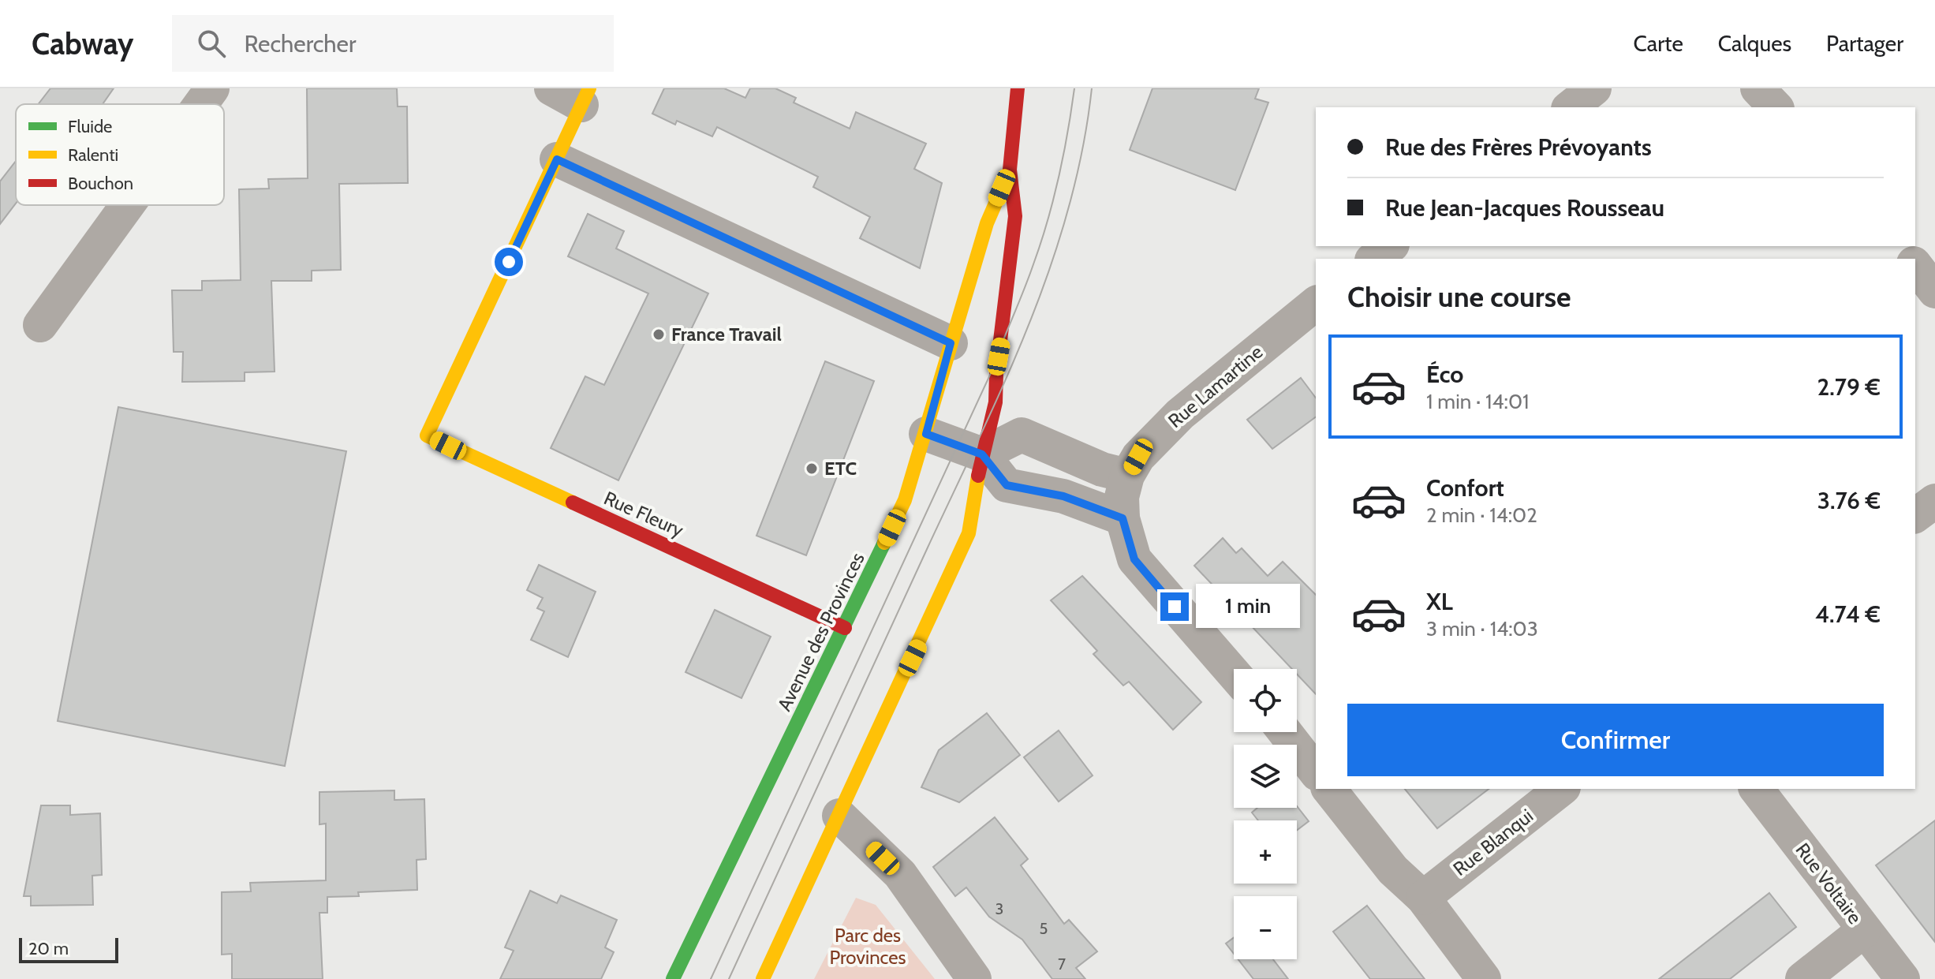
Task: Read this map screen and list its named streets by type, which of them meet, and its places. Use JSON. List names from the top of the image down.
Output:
{
  "streets": {
    "street": [
      "Rue Lamartine",
      "Rue Fleury",
      "Avenue des Provinces",
      "Rue Blanqui",
      "Rue Voltaire"
    ]
  },
  "crossings": [
    ["Rue Fleury", "Avenue des Provinces"]
  ],
  "parks": ["Parc des Provinces"],
  "places": ["France Travail", "ETC"],
  "house_numbers": ["3", "5", "7"],
  "legend": ["Fluide", "Ralenti", "Bouchon"],
  "scale_bar": "20 m",
  "page": {
    "header": "Cabway",
    "search": "Rechercher",
    "nav": ["Carte", "Calques", "Partager"],
    "banner": ["Rue des Frères Prévoyants", "Rue Jean-Jacques Rousseau"],
    "heading": "Choisir une course",
    "list": [
      {
        "name": "Éco",
        "note": "1 min · 14:01",
        "value": "2.79 €"
      },
      {
        "name": "Confort",
        "note": "2 min · 14:02",
        "value": "3.76 €"
      },
      {
        "name": "XL",
        "note": "3 min · 14:03",
        "value": "4.74 €"
      }
    ],
    "bubble": "1 min",
    "map_buttons": ["+", "−"],
    "buttons": "Confirmer",
    "scale": "20 m"
  }
}
